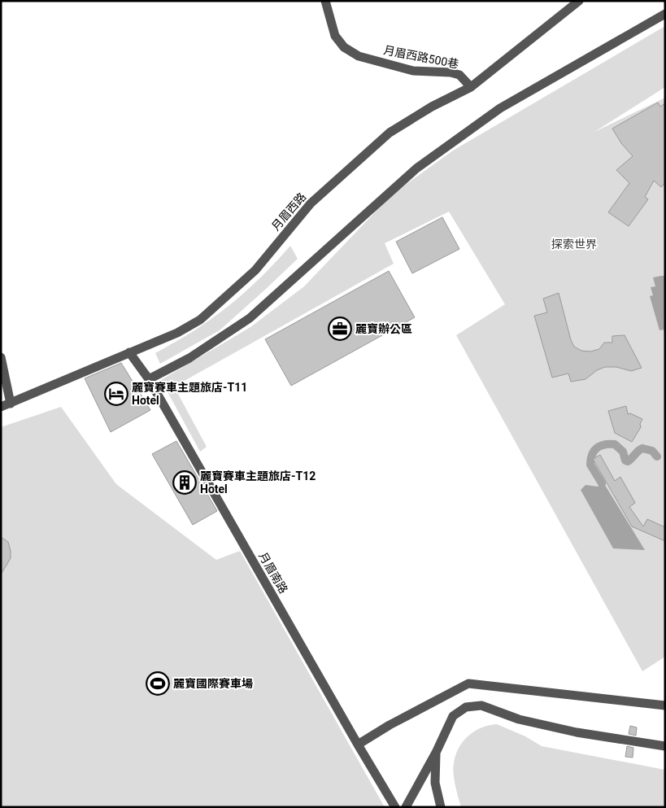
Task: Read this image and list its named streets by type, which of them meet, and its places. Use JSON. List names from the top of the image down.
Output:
{
  "streets": {
    "street": ["月眉西路500巷", "月眉西路", "月眉南路"]
  },
  "crossings": [
    ["月眉西路500巷", "月眉西路"],
    ["月眉西路", "月眉南路"]
  ],
  "parks": ["探索世界"],
  "places": {
    "office": ["麗寶辦公區"],
    "hotel": ["麗寶賽車主題旅店-T11 Hotel"],
    "building": ["麗寶賽車主題旅店-T12 Hotel"],
    "sports": ["麗寶國際賽車場"]
  }
}
